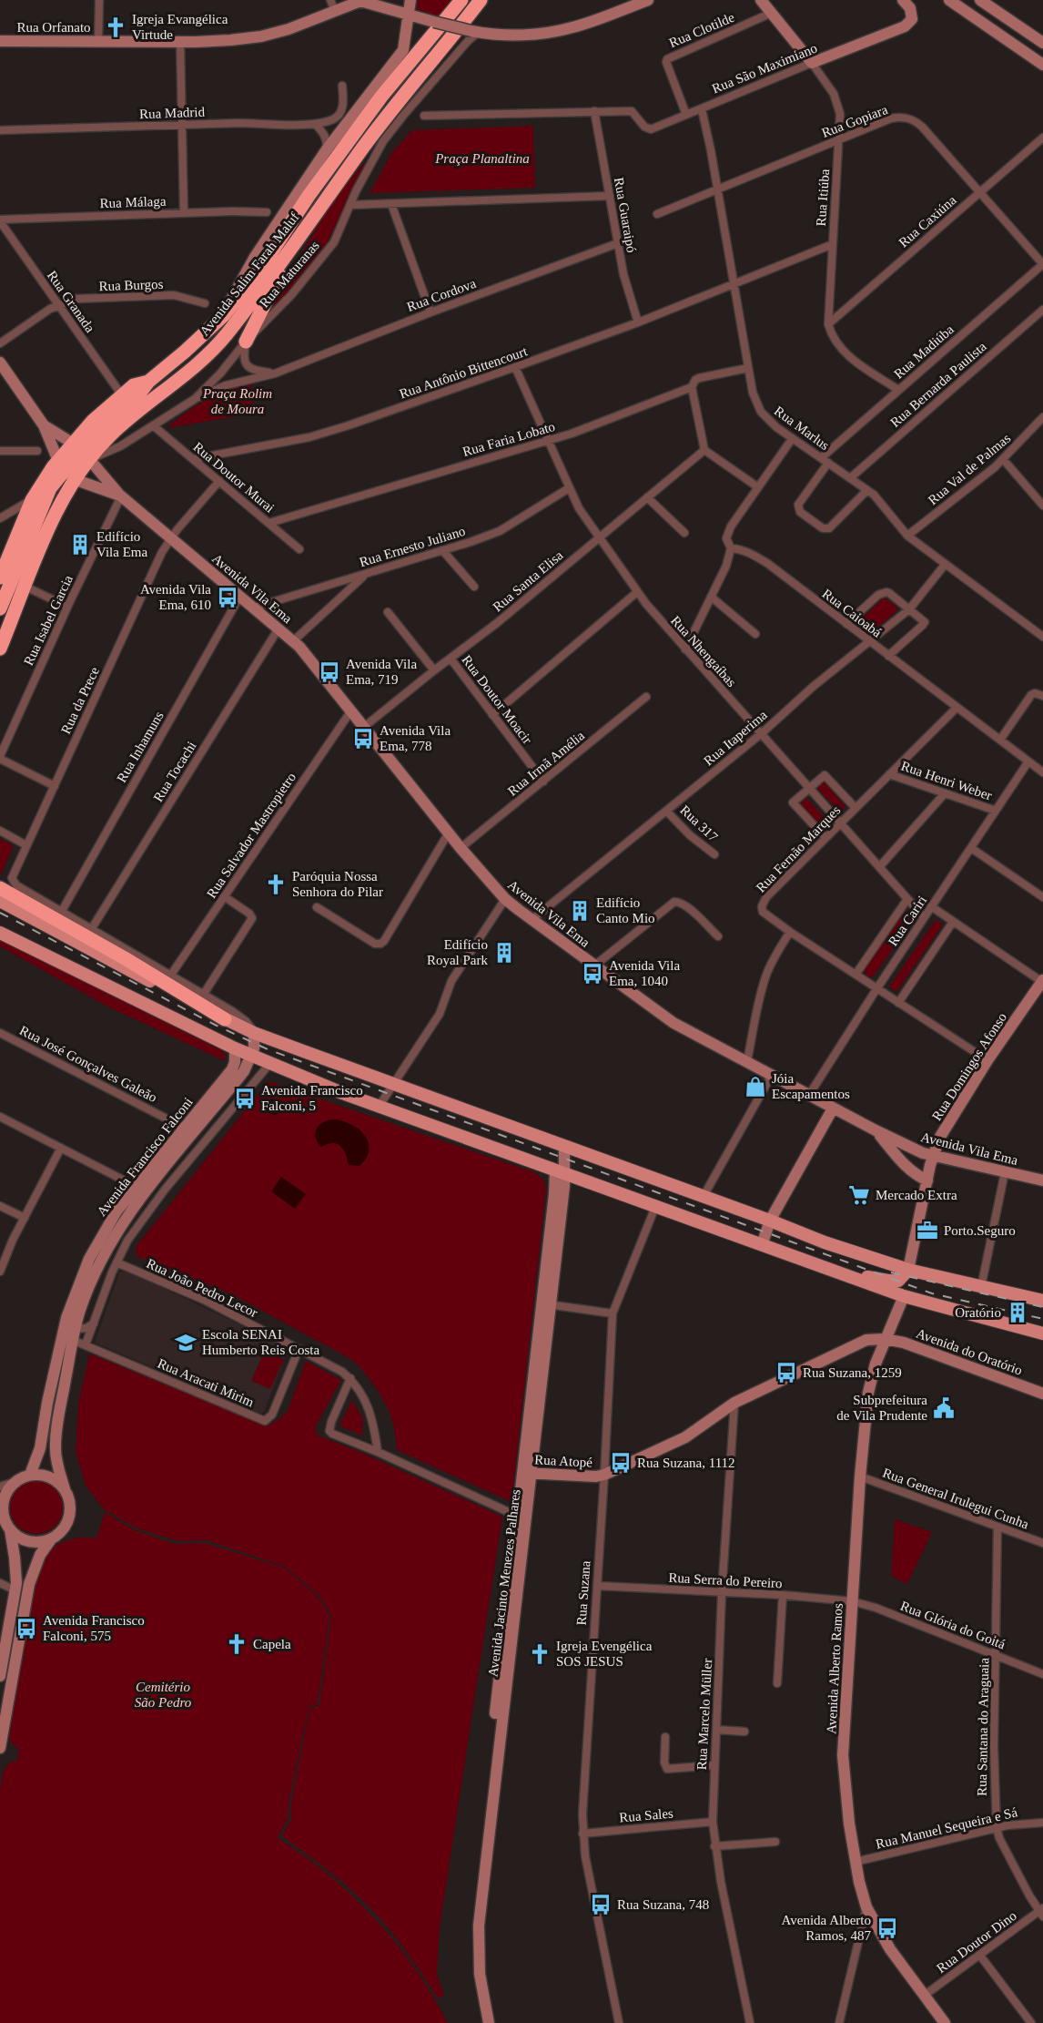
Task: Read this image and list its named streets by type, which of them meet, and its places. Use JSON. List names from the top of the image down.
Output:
{
  "streets": {
    "highway": ["Avenida Salim Farah Maluf"],
    "main road": [
      "Rua Orfanato",
      "Rua São Maximiano",
      "Rua Itiúba",
      "Avenida Vila Ema",
      "Rua Domingos Afonso",
      "Avenida Francisco Falconi",
      "Avenida do Oratório",
      "Rua Atopé",
      "Avenida Jacinto Menezes Palhares",
      "Avenida Alberto Ramos"
    ],
    "street": [
      "Rua Clotilde",
      "Rua Madrid",
      "Rua Gopiara",
      "Rua Málaga",
      "Rua Guaraipó",
      "Rua Caxiúna",
      "Rua Maturanas",
      "Rua Burgos",
      "Rua Cordova",
      "Rua Granada",
      "Rua Madiúba",
      "Rua Antônio Bittencourt",
      "Rua Bernarda Paulista",
      "Rua Marlus",
      "Rua Faria Lobato",
      "Rua Val de Palmas",
      "Rua Doutor Murai",
      "Rua Ernesto Juliano",
      "Rua Santa Elisa",
      "Rua Caioabá",
      "Rua Isabel Garcia",
      "Rua Nhengaíbas",
      "Rua Doutor Moacir",
      "Rua da Prece",
      "Rua Itaperima",
      "Rua Inhamuns",
      "Rua Irmã Amélia",
      "Rua Tocachi",
      "Rua Henri Weber",
      "Rua 317",
      "Rua Salvador Mastropietro",
      "Rua Fernão Marques",
      "Rua Cariri",
      "Rua José Gonçalves Galeão",
      "Rua João Pedro Lecor",
      "Rua Aracati Mirim",
      "Rua General Irulegui Cunha",
      "Rua Serra do Pereiro",
      "Rua Suzana",
      "Rua Glória do Goitá",
      "Rua Marcelo Müller",
      "Rua Santana do Araguaia",
      "Rua Sales",
      "Rua Manuel Sequeira e Sá",
      "Rua Doutor Dino"
    ]
  },
  "crossings": [
    ["Rua Clotilde", "Rua São Maximiano"],
    ["Rua Clotilde", "Rua Itiúba"],
    ["Rua São Maximiano", "Rua Itiúba"],
    ["Rua São Maximiano", "Rua Guaraipó"],
    ["Rua São Maximiano", "Rua Marlus"],
    ["Rua Gopiara", "Rua Itiúba"],
    ["Rua Gopiara", "Rua Caxiúna"],
    ["Rua Gopiara", "Rua Madiúba"],
    ["Rua Gopiara", "Rua Marlus"],
    ["Rua Itiúba", "Rua Caxiúna"],
    ["Rua Itiúba", "Rua Antônio Bittencourt"],
    ["Rua Málaga", "Rua Granada"],
    ["Rua Guaraipó", "Rua Cordova"],
    ["Rua Guaraipó", "Rua Antônio Bittencourt"],
    ["Avenida Salim Farah Maluf", "Rua Maturanas"],
    ["Avenida Salim Farah Maluf", "Rua Granada"],
    ["Avenida Salim Farah Maluf", "Avenida Vila Ema"],
    ["Rua Maturanas", "Rua Cordova"],
    ["Rua Maturanas", "Rua Doutor Murai"],
    ["Rua Maturanas", "Avenida Vila Ema"],
    ["Rua Burgos", "Rua Granada"],
    ["Rua Madiúba", "Rua Marlus"],
    ["Rua Antônio Bittencourt", "Rua Marlus"],
    ["Rua Antônio Bittencourt", "Rua Doutor Murai"],
    ["Rua Antônio Bittencourt", "Rua Nhengaíbas"],
    ["Rua Bernarda Paulista", "Rua Marlus"],
    ["Rua Marlus", "Rua Faria Lobato"],
    ["Rua Marlus", "Rua Val de Palmas"],
    ["Rua Marlus", "Rua Itaperima"],
    ["Rua Faria Lobato", "Rua Doutor Murai"],
    ["Rua Faria Lobato", "Rua Nhengaíbas"],
    ["Rua Doutor Murai", "Rua da Prece"],
    ["Rua Ernesto Juliano", "Avenida Vila Ema"],
    ["Rua Ernesto Juliano", "Rua Nhengaíbas"],
    ["Rua Santa Elisa", "Avenida Vila Ema"],
    ["Rua Santa Elisa", "Rua Nhengaíbas"],
    ["Rua Santa Elisa", "Rua Doutor Moacir"],
    ["Avenida Vila Ema", "Rua Isabel Garcia"],
    ["Avenida Vila Ema", "Rua da Prece"],
    ["Avenida Vila Ema", "Rua Itaperima"],
    ["Avenida Vila Ema", "Rua Inhamuns"],
    ["Avenida Vila Ema", "Rua Irmã Amélia"],
    ["Avenida Vila Ema", "Rua Tocachi"],
    ["Avenida Vila Ema", "Rua Salvador Mastropietro"],
    ["Avenida Vila Ema", "Rua Cariri"],
    ["Avenida Vila Ema", "Rua Domingos Afonso"],
    ["Rua Caioabá", "Rua Itaperima"],
    ["Rua Caioabá", "Rua Fernão Marques"],
    ["Rua Caioabá", "Rua Cariri"],
    ["Rua Nhengaíbas", "Rua Itaperima"],
    ["Rua Nhengaíbas", "Rua Fernão Marques"],
    ["Rua Nhengaíbas", "Rua Cariri"],
    ["Rua Doutor Moacir", "Rua Irmã Amélia"],
    ["Rua da Prece", "Rua Inhamuns"],
    ["Rua Itaperima", "Rua 317"],
    ["Rua Henri Weber", "Rua Fernão Marques"],
    ["Rua Henri Weber", "Rua Cariri"],
    ["Rua Fernão Marques", "Rua Cariri"],
    ["Rua Fernão Marques", "Rua Domingos Afonso"],
    ["Rua José Gonçalves Galeão", "Avenida Francisco Falconi"],
    ["Avenida Francisco Falconi", "Rua Aracati Mirim"],
    ["Rua João Pedro Lecor", "Rua Aracati Mirim"],
    ["Avenida do Oratório", "Avenida Alberto Ramos"],
    ["Rua Atopé", "Avenida Jacinto Menezes Palhares"],
    ["Rua Atopé", "Rua Suzana"],
    ["Rua General Irulegui Cunha", "Avenida Alberto Ramos"],
    ["Rua General Irulegui Cunha", "Rua Santana do Araguaia"],
    ["Rua Serra do Pereiro", "Rua Suzana"],
    ["Rua Serra do Pereiro", "Rua Glória do Goitá"],
    ["Rua Serra do Pereiro", "Avenida Alberto Ramos"],
    ["Rua Serra do Pereiro", "Rua Marcelo Müller"],
    ["Rua Suzana", "Rua Sales"],
    ["Rua Glória do Goitá", "Avenida Alberto Ramos"],
    ["Rua Glória do Goitá", "Rua Santana do Araguaia"],
    ["Avenida Alberto Ramos", "Rua Manuel Sequeira e Sá"],
    ["Avenida Alberto Ramos", "Rua Doutor Dino"],
    ["Rua Marcelo Müller", "Rua Sales"],
    ["Rua Santana do Araguaia", "Rua Manuel Sequeira e Sá"],
    ["Rua Santana do Araguaia", "Rua Doutor Dino"]
  ],
  "parks": ["Praça Planaltina", "Praça Rolim de Moura", "Cemitério São Pedro"],
  "places": {
    "church": [
      "Igreja Evangélica Virtude",
      "Paróquia Nossa Senhora do Pilar",
      "Capela",
      "Igreja Evengélica SOS JESUS"
    ],
    "building": [
      "Edifício Vila Ema",
      "Edifício Canto Mio",
      "Edifício Royal Park",
      "Oratório"
    ],
    "bus stop": [
      "Avenida Vila Ema, 610",
      "Avenida Vila Ema, 719",
      "Avenida Vila Ema, 778",
      "Avenida Vila Ema, 1040",
      "Avenida Francisco Falconi, 5",
      "Rua Suzana, 1259",
      "Rua Suzana, 1112",
      "Avenida Francisco Falconi, 575",
      "Rua Suzana, 748",
      "Avenida Alberto Ramos, 487"
    ],
    "shop": ["Jóia Escapamentos"],
    "supermarket": ["Mercado Extra"],
    "office": ["Porto.Seguro"],
    "school or university": ["Escola SENAI Humberto Reis Costa"],
    "public building": ["Subprefeitura de Vila Prudente"]
  }
}
